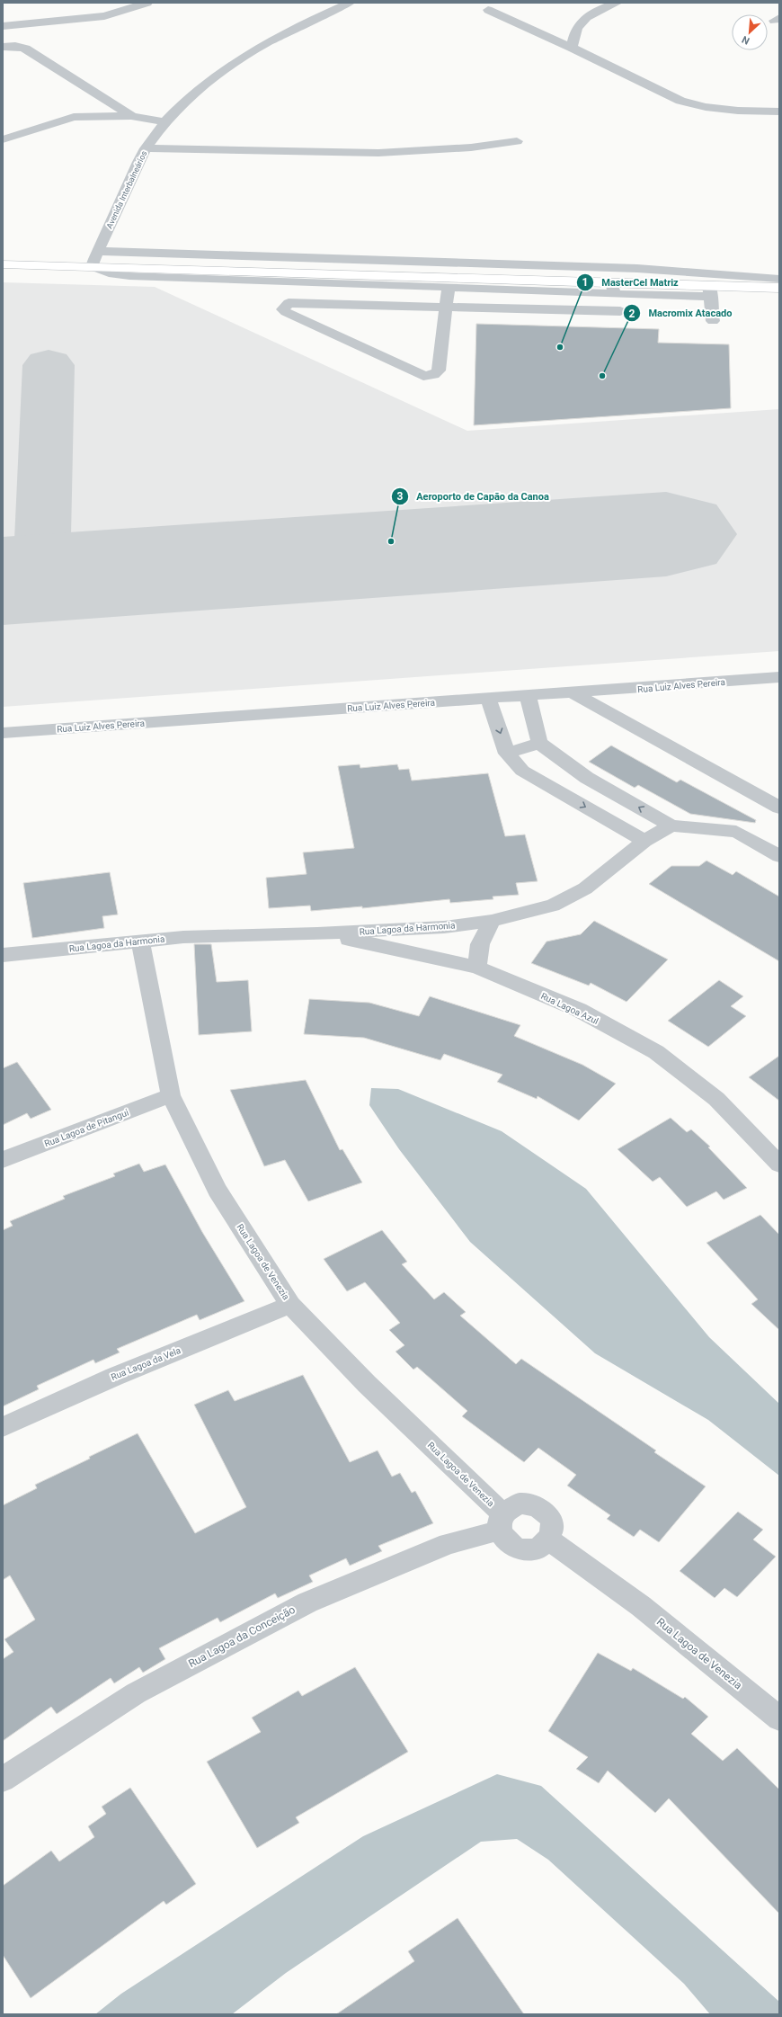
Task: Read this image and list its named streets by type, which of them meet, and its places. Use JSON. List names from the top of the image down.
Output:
{
  "streets": {
    "street": [
      "Avenida Interbalneários",
      "Rua Luiz Alves Pereira",
      "Rua Lagoa da Harmonia",
      "Rua Lagoa Azul",
      "Rua Lagoa de Pitangui",
      "Rua Lagoa de Venezia",
      "Rua Lagoa da Vela",
      "Rua Lagoa da Conceição"
    ]
  },
  "crossings": [
    ["Rua Lagoa da Harmonia", "Rua Lagoa Azul"],
    ["Rua Lagoa da Harmonia", "Rua Lagoa de Venezia"],
    ["Rua Lagoa de Pitangui", "Rua Lagoa de Venezia"],
    ["Rua Lagoa de Venezia", "Rua Lagoa da Vela"],
    ["Rua Lagoa de Venezia", "Rua Lagoa da Conceição"]
  ],
  "places": ["MasterCel Matriz", "Macromix Atacado", "Aeroporto de Capão da Canoa"],
  "north": "bottom left"
}
